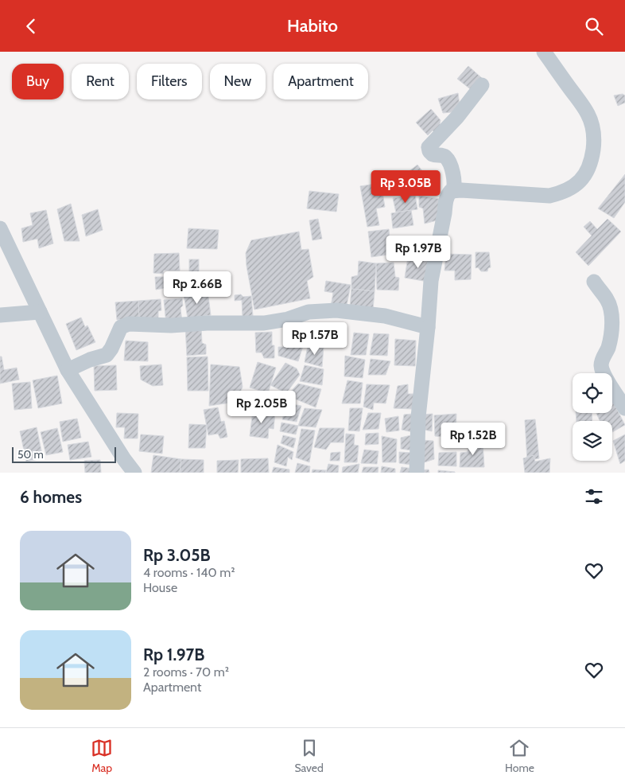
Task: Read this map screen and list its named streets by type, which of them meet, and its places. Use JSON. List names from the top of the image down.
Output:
{
  "scale_bar": "50 m",
  "page": {
    "header": "Habito",
    "chip": [
      "Buy",
      "Rent",
      "Filters",
      "New",
      "Apartment"
    ],
    "price": [
      "Rp 3.05B",
      "Rp 1.97B",
      "Rp 2.66B",
      "Rp 1.57B",
      "Rp 2.05B",
      "Rp 1.52B"
    ],
    "scale": "50 m",
    "heading": "6 homes",
    "list": [
      {
        "name": "Rp 3.05B",
        "note": "4 rooms · 140 m² · House"
      },
      {
        "name": "Rp 1.97B",
        "note": "2 rooms · 70 m² · Apartment"
      }
    ],
    "tabs": ["Map", "Saved", "Home"]
  }
}
